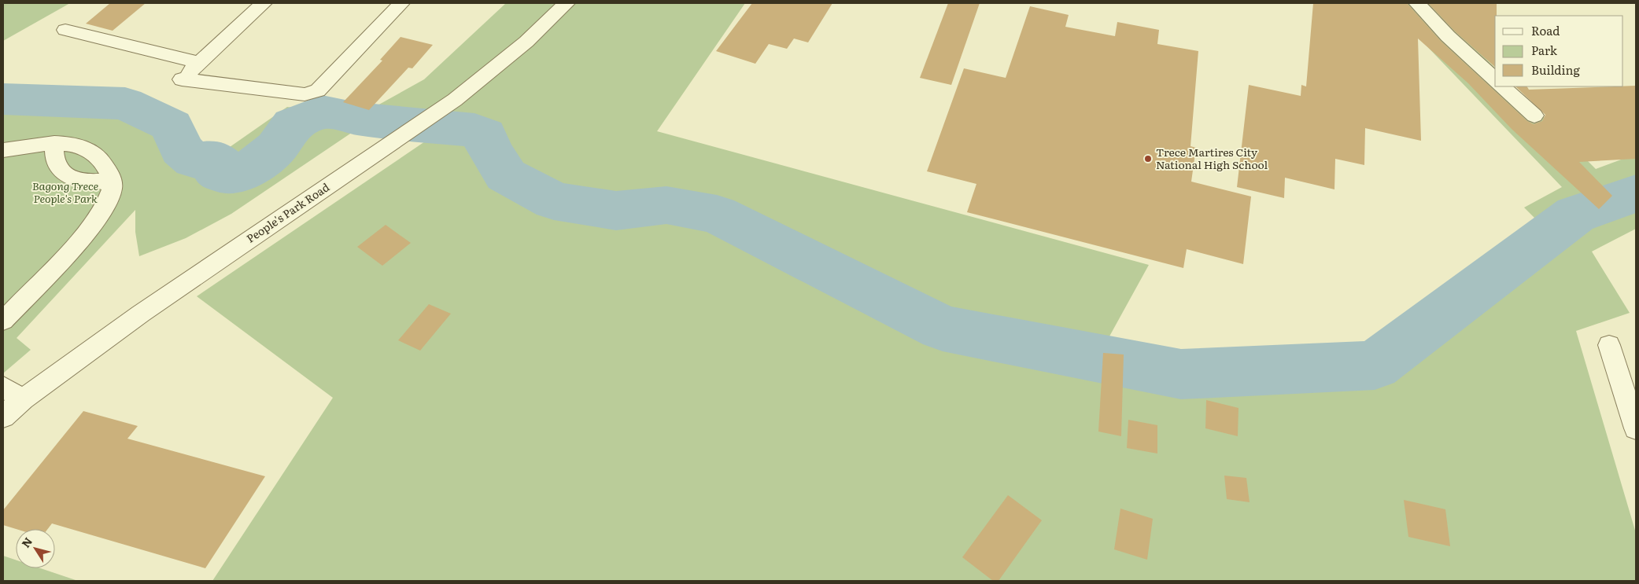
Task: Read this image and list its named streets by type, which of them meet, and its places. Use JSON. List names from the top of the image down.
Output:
{
  "streets": {
    "street": ["People's Park Road"]
  },
  "parks": ["Bagong Trece People's Park"],
  "places": ["Trece Martires City National High School"],
  "legend": ["Road", "Park", "Building"],
  "north": "top left"
}
